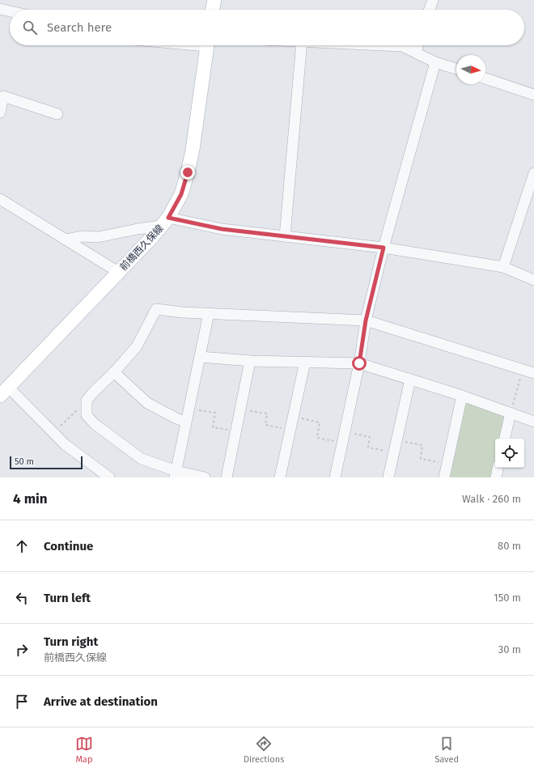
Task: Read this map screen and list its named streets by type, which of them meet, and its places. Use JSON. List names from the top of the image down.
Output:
{
  "streets": {
    "main road": ["前橋西久保線"]
  },
  "scale_bar": "50 m",
  "north": "right",
  "page": {
    "search": "Search here",
    "scale": "50 m",
    "heading": ["4 min", "Walk · 260 m"],
    "list": [
      ["Continue", "80 m"],
      ["Turn left", "150 m"],
      ["Turn right", "前橋西久保線", "30 m"],
      "Arrive at destination"
    ],
    "nav": ["Map", "Directions", "Saved"]
  }
}
